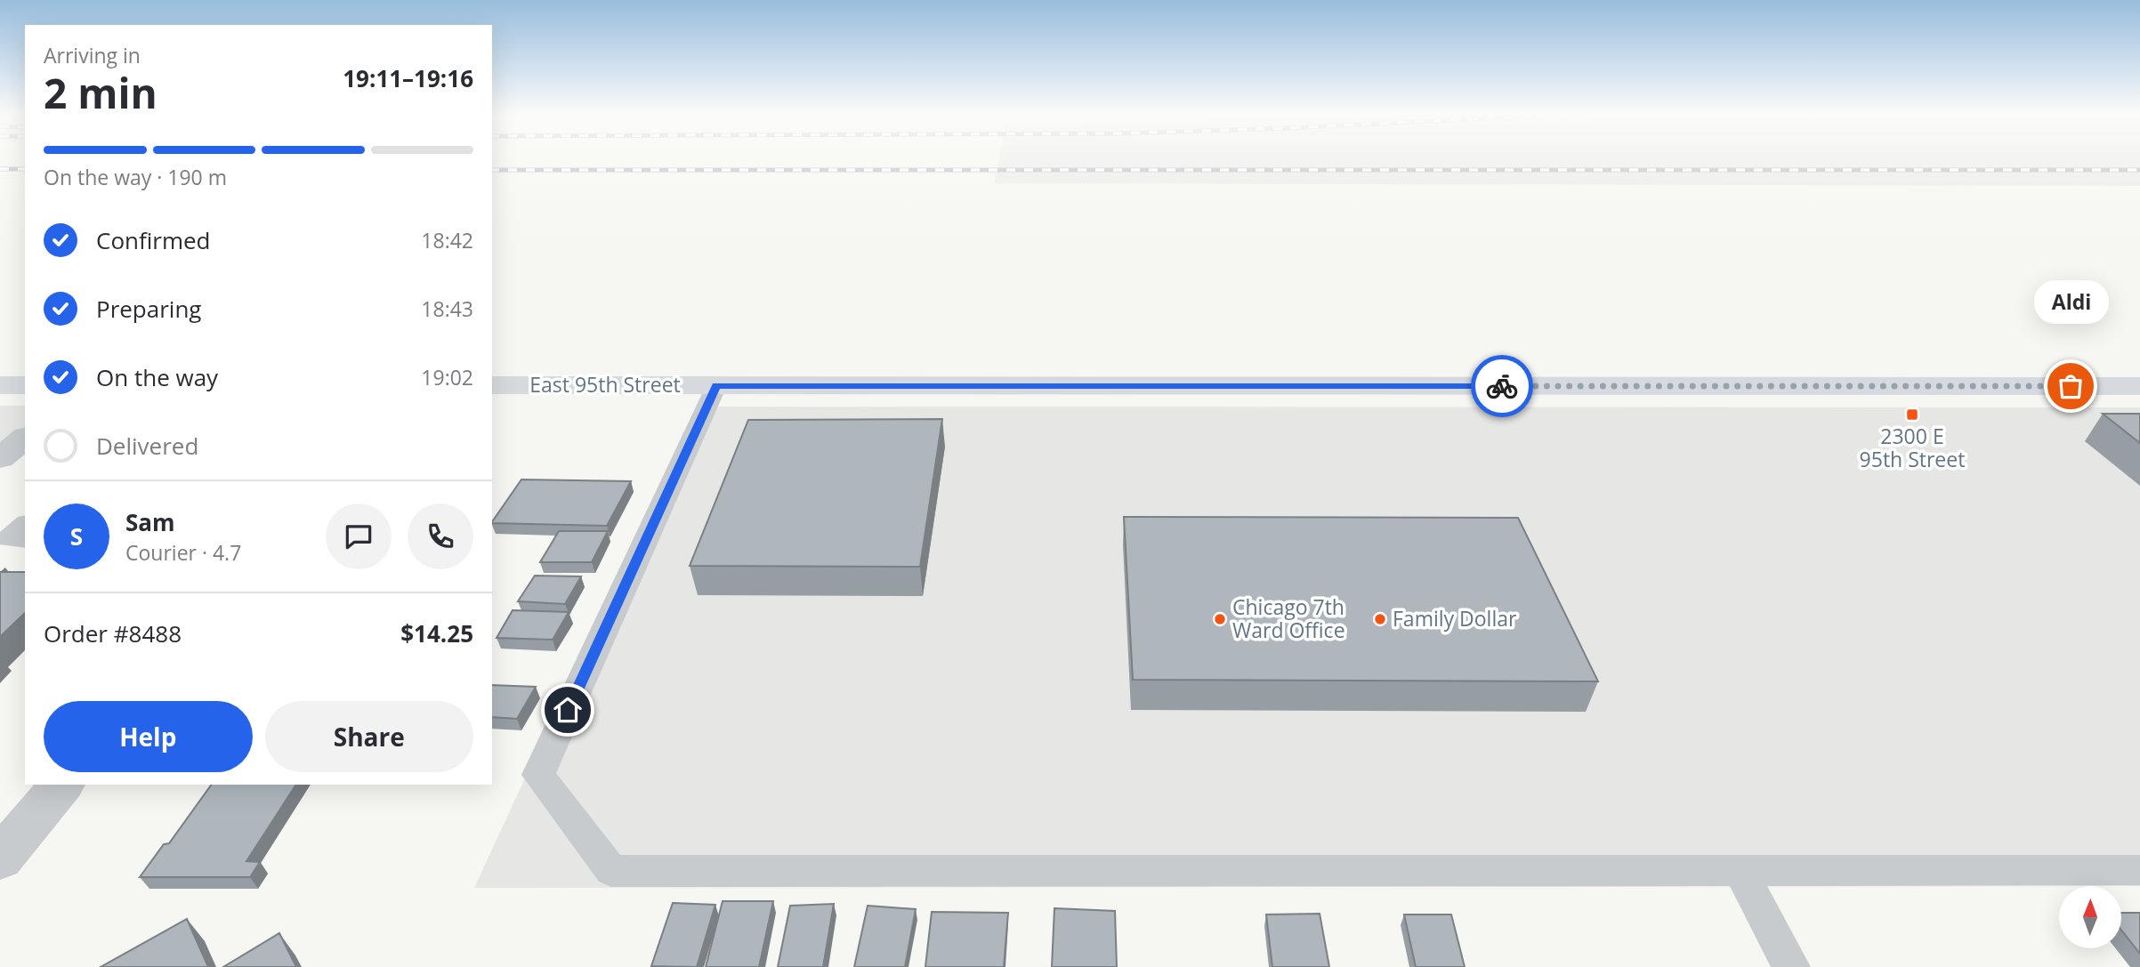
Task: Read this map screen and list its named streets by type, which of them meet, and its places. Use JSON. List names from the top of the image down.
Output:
{
  "streets": {
    "main road": ["East 95th Street"]
  },
  "places": {
    "other": ["Aldi", "Chicago 7th Ward Office", "Family Dollar"],
    "transit": ["2300 E 95th Street"]
  },
  "north": "top",
  "page": {
    "heading": ["2 min", "Arriving in", "19:11–19:16"],
    "panel": [
      "Sam",
      "Courier · 4.7",
      "Order #8488",
      "$14.25"
    ],
    "bar": "On the way · 190 m",
    "list": [
      ["Confirmed", "18:42"],
      ["Preparing", "18:43"],
      ["On the way", "19:02"],
      "Delivered"
    ],
    "bubble": "Aldi",
    "round": "S",
    "buttons": ["Help", "Share"]
  }
}
